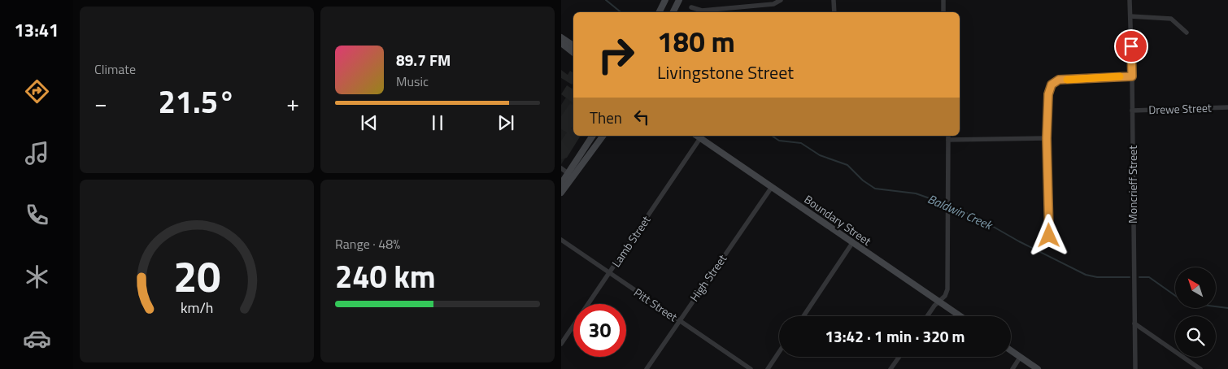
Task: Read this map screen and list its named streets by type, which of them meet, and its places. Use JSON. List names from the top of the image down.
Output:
{
  "streets": {
    "street": [
      "Drewe Street",
      "Moncrieff Street",
      "Boundary Street",
      "Lamb Street",
      "High Street",
      "Pitt Street"
    ]
  },
  "crossings": [
    ["Drewe Street", "Moncrieff Street"],
    ["Boundary Street", "Lamb Street"],
    ["Boundary Street", "High Street"],
    ["Lamb Street", "Pitt Street"],
    ["High Street", "Pitt Street"]
  ],
  "water": ["Baldwin Creek"],
  "north": "top left",
  "page": {
    "tabs": "13:41",
    "tile": [
      "Climate",
      ["Range · 48%", "240 km"]
    ],
    "turn": ["180 m", "Livingstone Street"],
    "song": ["89.7 FM", "Music"],
    "heat": ["−", "21.5°", "+"],
    "then": "Then",
    "limit": "30",
    "trip": "13:42 · 1 min · 320 m",
    "gauge": ["20", "km/h"]
  }
}
